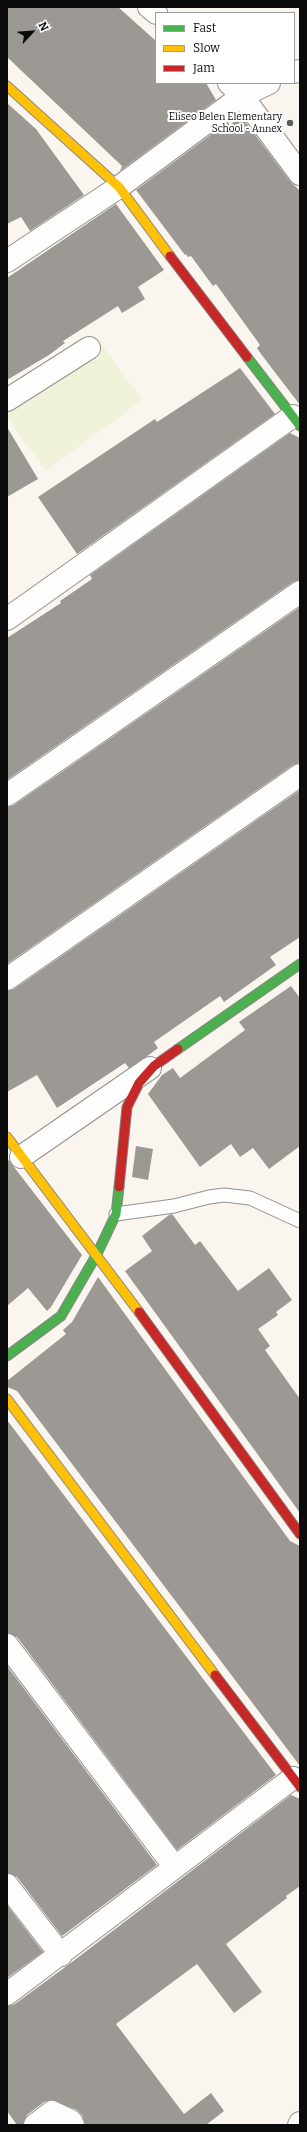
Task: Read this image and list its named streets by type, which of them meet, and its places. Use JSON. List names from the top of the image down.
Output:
{
  "places": ["Eliseo Belen Elementary School - Annex"],
  "legend": ["Fast", "Slow", "Jam"],
  "north": "top right"
}
